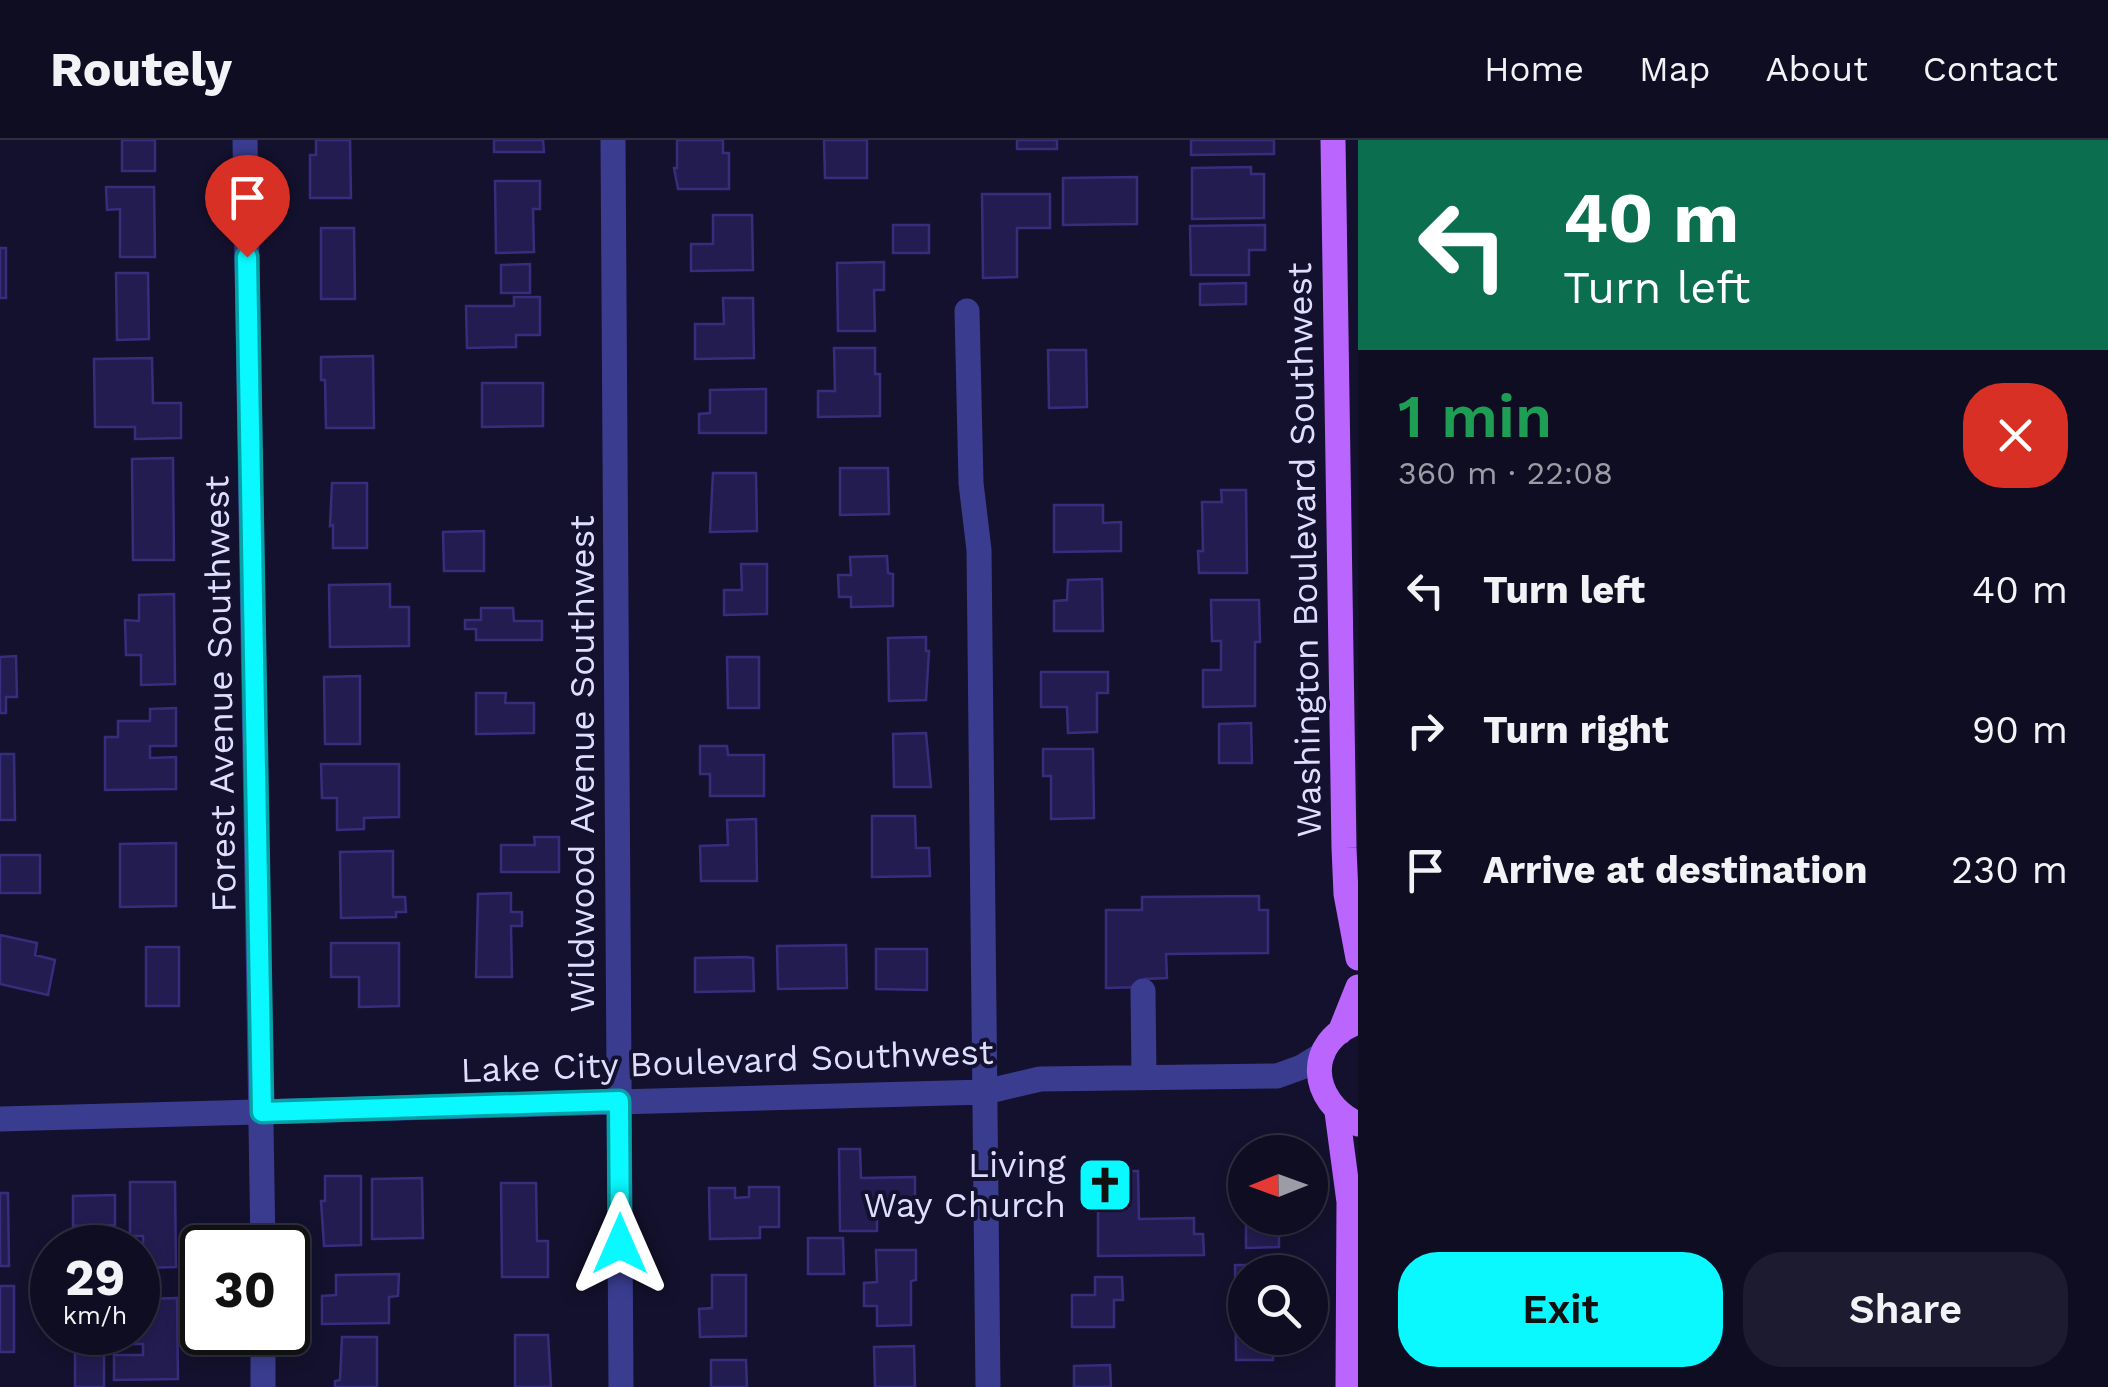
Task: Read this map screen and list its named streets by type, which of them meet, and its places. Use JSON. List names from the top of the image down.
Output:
{
  "streets": {
    "main road": ["Washington Boulevard Southwest"],
    "street": ["Forest Avenue Southwest", "Wildwood Avenue Southwest", "Lake City Boulevard Southwest"]
  },
  "crossings": [
    ["Forest Avenue Southwest", "Lake City Boulevard Southwest"],
    ["Wildwood Avenue Southwest", "Lake City Boulevard Southwest"]
  ],
  "places": {
    "church": ["Living Way Church"]
  },
  "north": "left",
  "page": {
    "header": "Routely",
    "nav": [
      "Home",
      "Map",
      "About",
      "Contact"
    ],
    "turn": ["40 m", "Turn left"],
    "heading": ["1 min", "360 m · 22:08"],
    "list": [
      {
        "name": "Turn left",
        "value": "40 m"
      },
      {
        "name": "Turn right",
        "value": "90 m"
      },
      {
        "name": "Arrive at destination",
        "value": "230 m"
      }
    ],
    "speed": "29 km/h",
    "limit": "30",
    "buttons": ["Exit", "Share"]
  }
}
